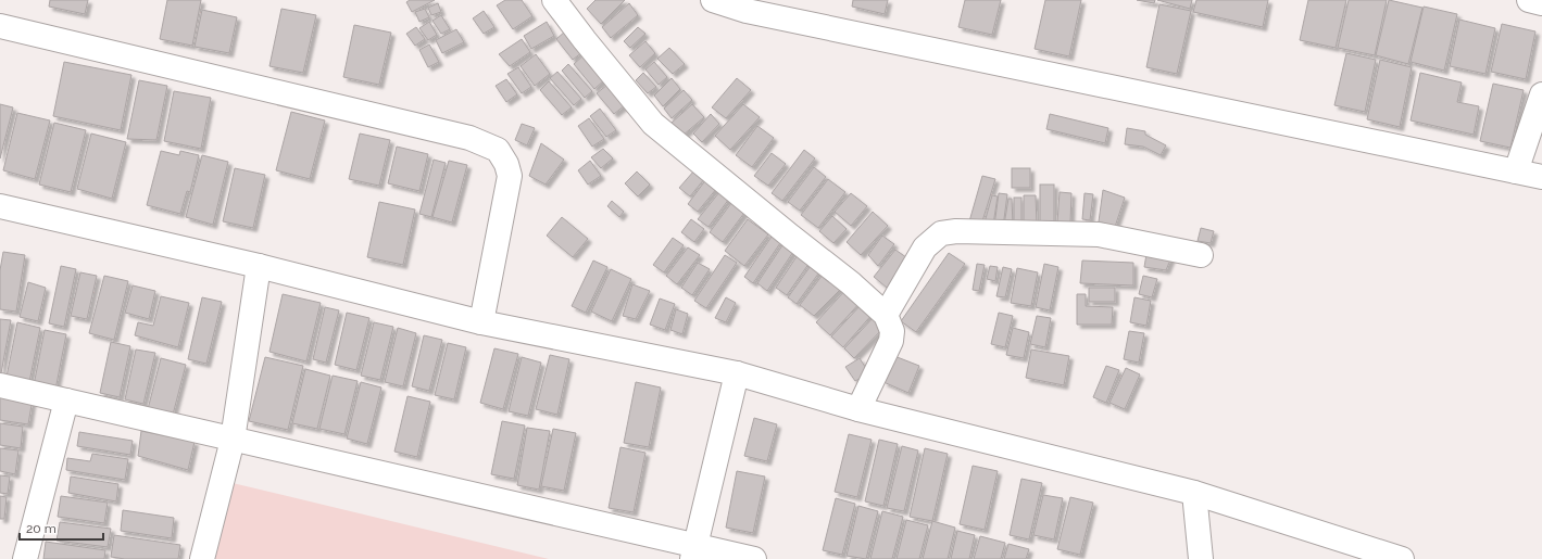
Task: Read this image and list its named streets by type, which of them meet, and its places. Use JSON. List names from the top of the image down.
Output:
{
  "scale_bar": "20 m"
}
